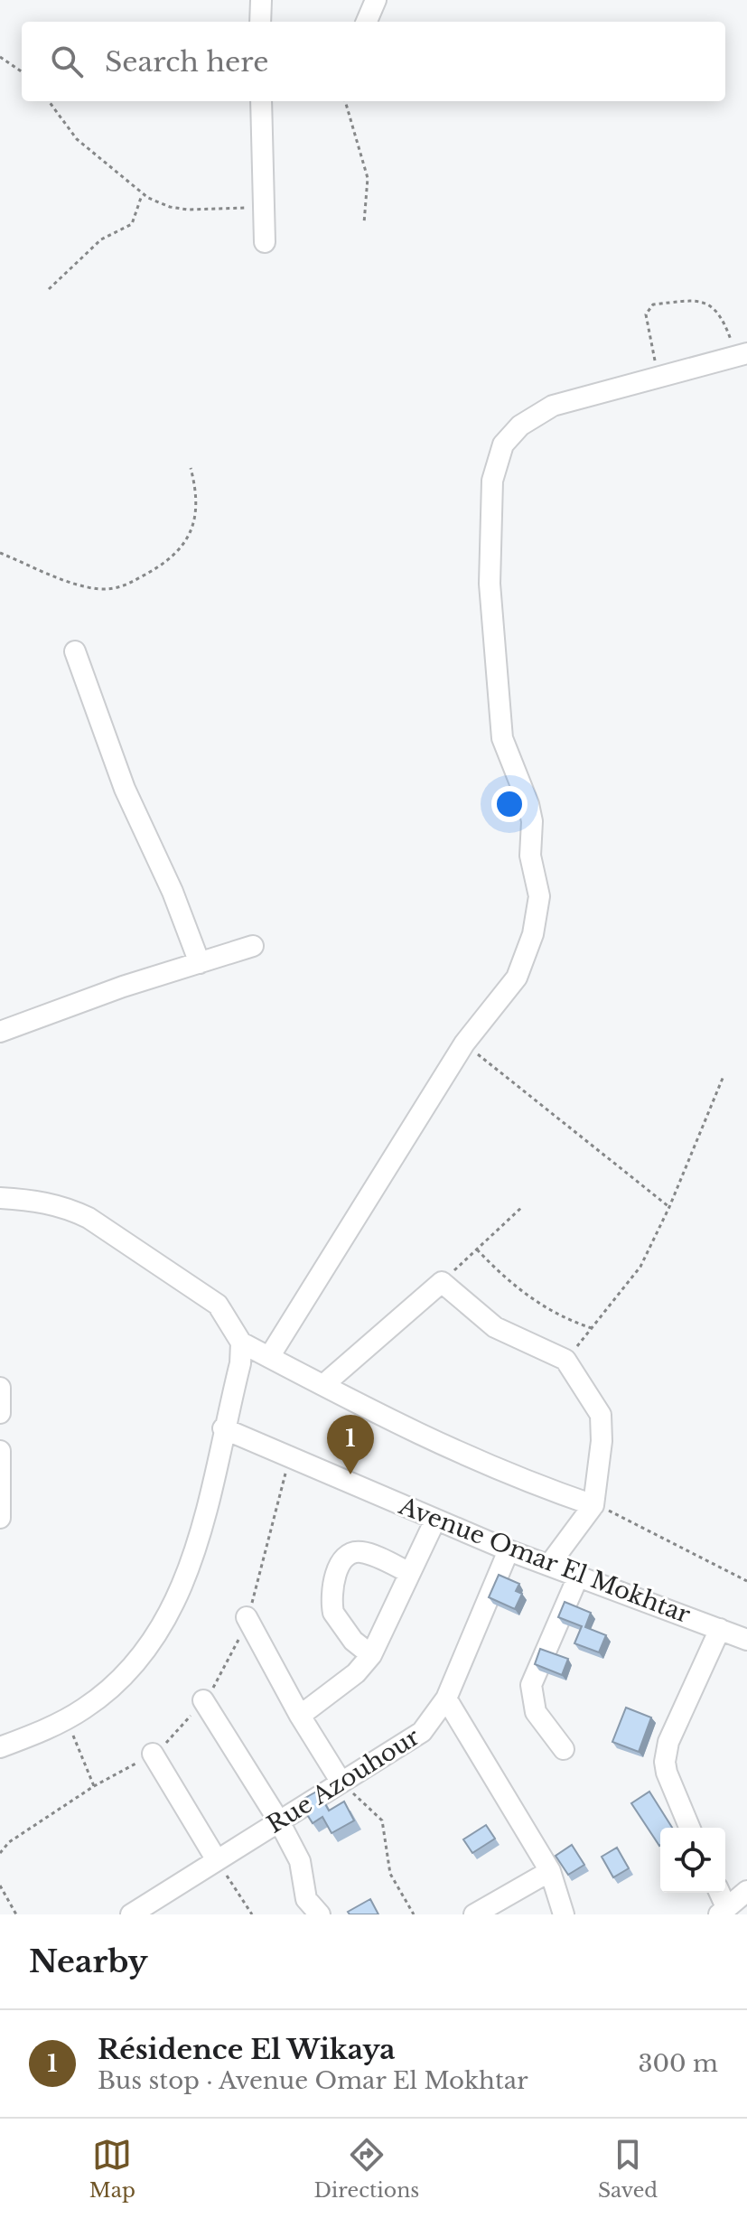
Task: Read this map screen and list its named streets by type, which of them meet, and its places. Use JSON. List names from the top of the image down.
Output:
{
  "streets": {
    "street": ["Avenue Omar El Mokhtar", "Rue Azouhour"]
  },
  "crossings": [
    ["Avenue Omar El Mokhtar", "Rue Azouhour"]
  ],
  "page": {
    "search": "Search here",
    "pins": "1",
    "heading": "Nearby",
    "list": [
      {
        "mark": "1",
        "name": "Résidence El Wikaya",
        "note": "Bus stop · Avenue Omar El Mokhtar",
        "value": "300 m"
      }
    ],
    "nav": ["Map", "Directions", "Saved"]
  }
}
